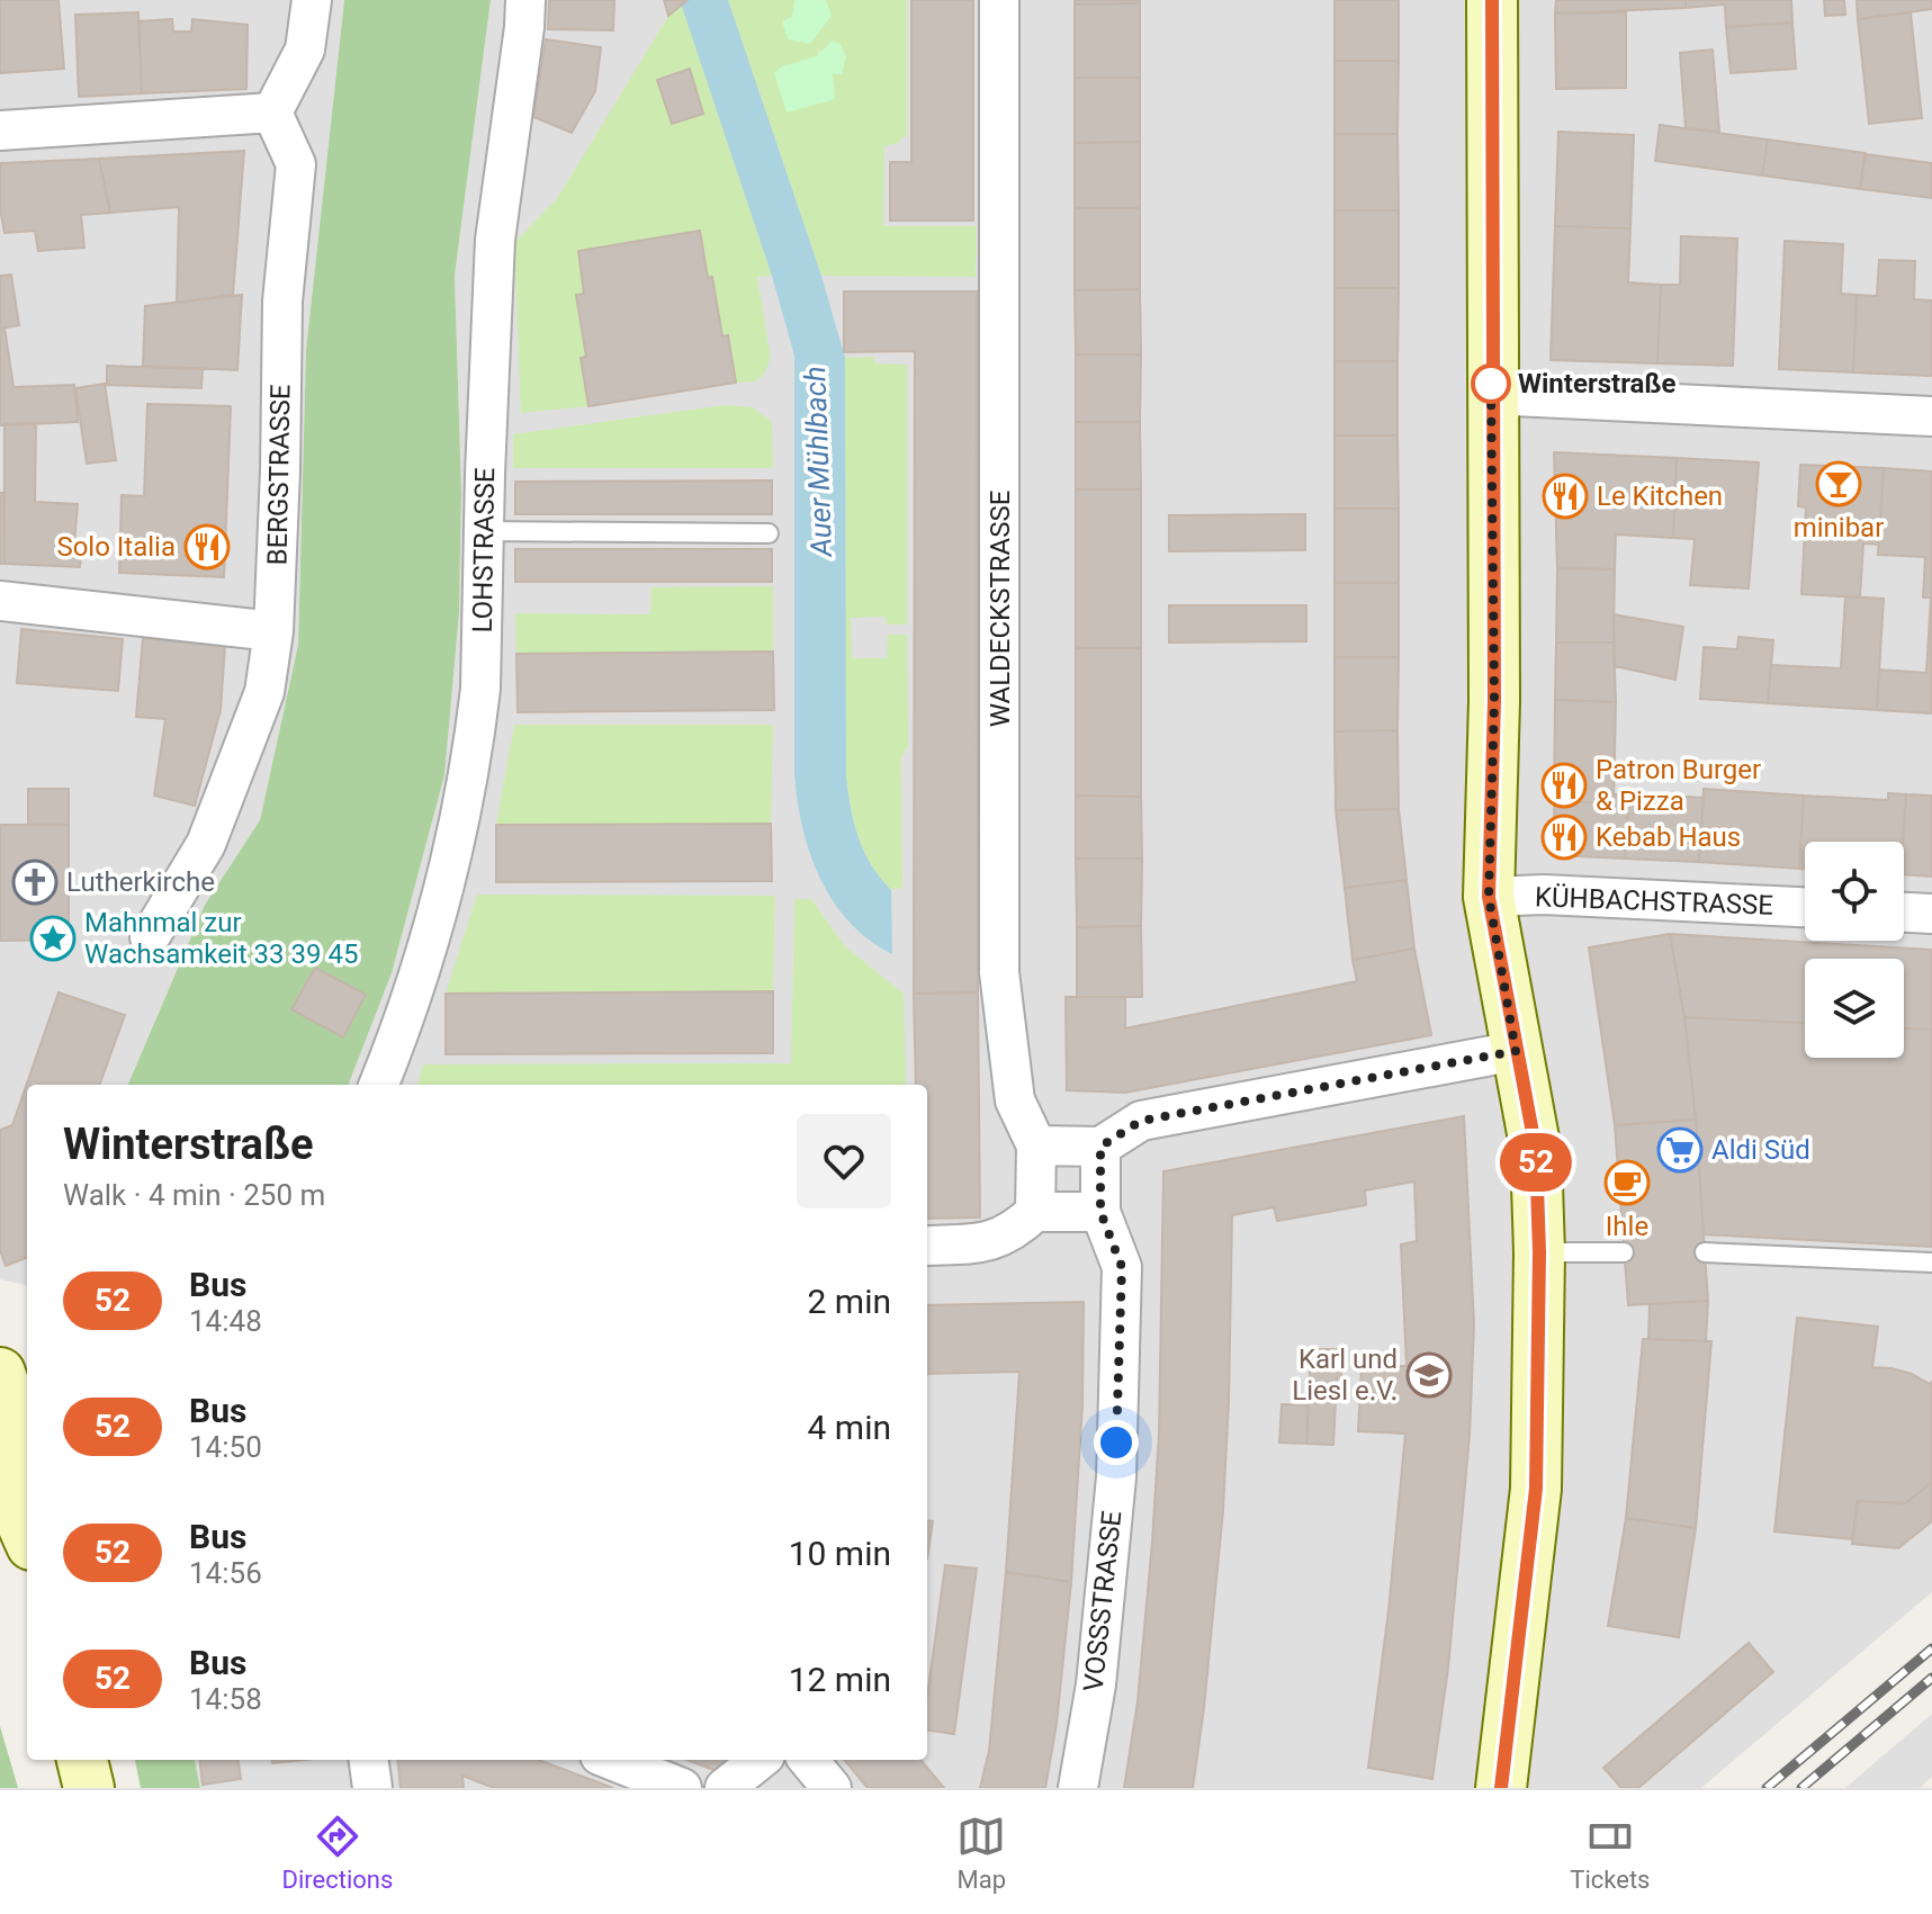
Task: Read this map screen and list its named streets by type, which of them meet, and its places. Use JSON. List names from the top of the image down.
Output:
{
  "streets": {
    "street": [
      "BERGSTRASSE",
      "LOHSTRASSE",
      "WALDECKSTRASSE",
      "KÜHBACHSTRASSE",
      "VOSSSTRASSE"
    ]
  },
  "water": ["Auer Mühlbach"],
  "places": {
    "other": ["Winterstraße"],
    "bar": ["minibar"],
    "restaurant": [
      "Le Kitchen",
      "Solo Italia",
      "Patron Burger & Pizza",
      "Kebab Haus"
    ],
    "church": ["Lutherkirche"],
    "place": ["Mahnmal zur Wachsamkeit 33 39 45"],
    "supermarket": ["Aldi Süd"],
    "cafe": ["Ihle"],
    "school or university": ["Karl und Liesl e.V."]
  },
  "lines": ["bus line 52"],
  "page": {
    "on_map": "52",
    "heading": ["Winterstraße", "Walk · 4 min · 250 m"],
    "list": [
      {
        "mark": "52",
        "name": "Bus",
        "note": "14:48",
        "value": "2 min"
      },
      {
        "mark": "52",
        "name": "Bus",
        "note": "14:50",
        "value": "4 min"
      },
      {
        "mark": "52",
        "name": "Bus",
        "note": "14:56",
        "value": "10 min"
      },
      {
        "mark": "52",
        "name": "Bus",
        "note": "14:58",
        "value": "12 min"
      }
    ],
    "tabs": ["Directions", "Map", "Tickets"]
  }
}
